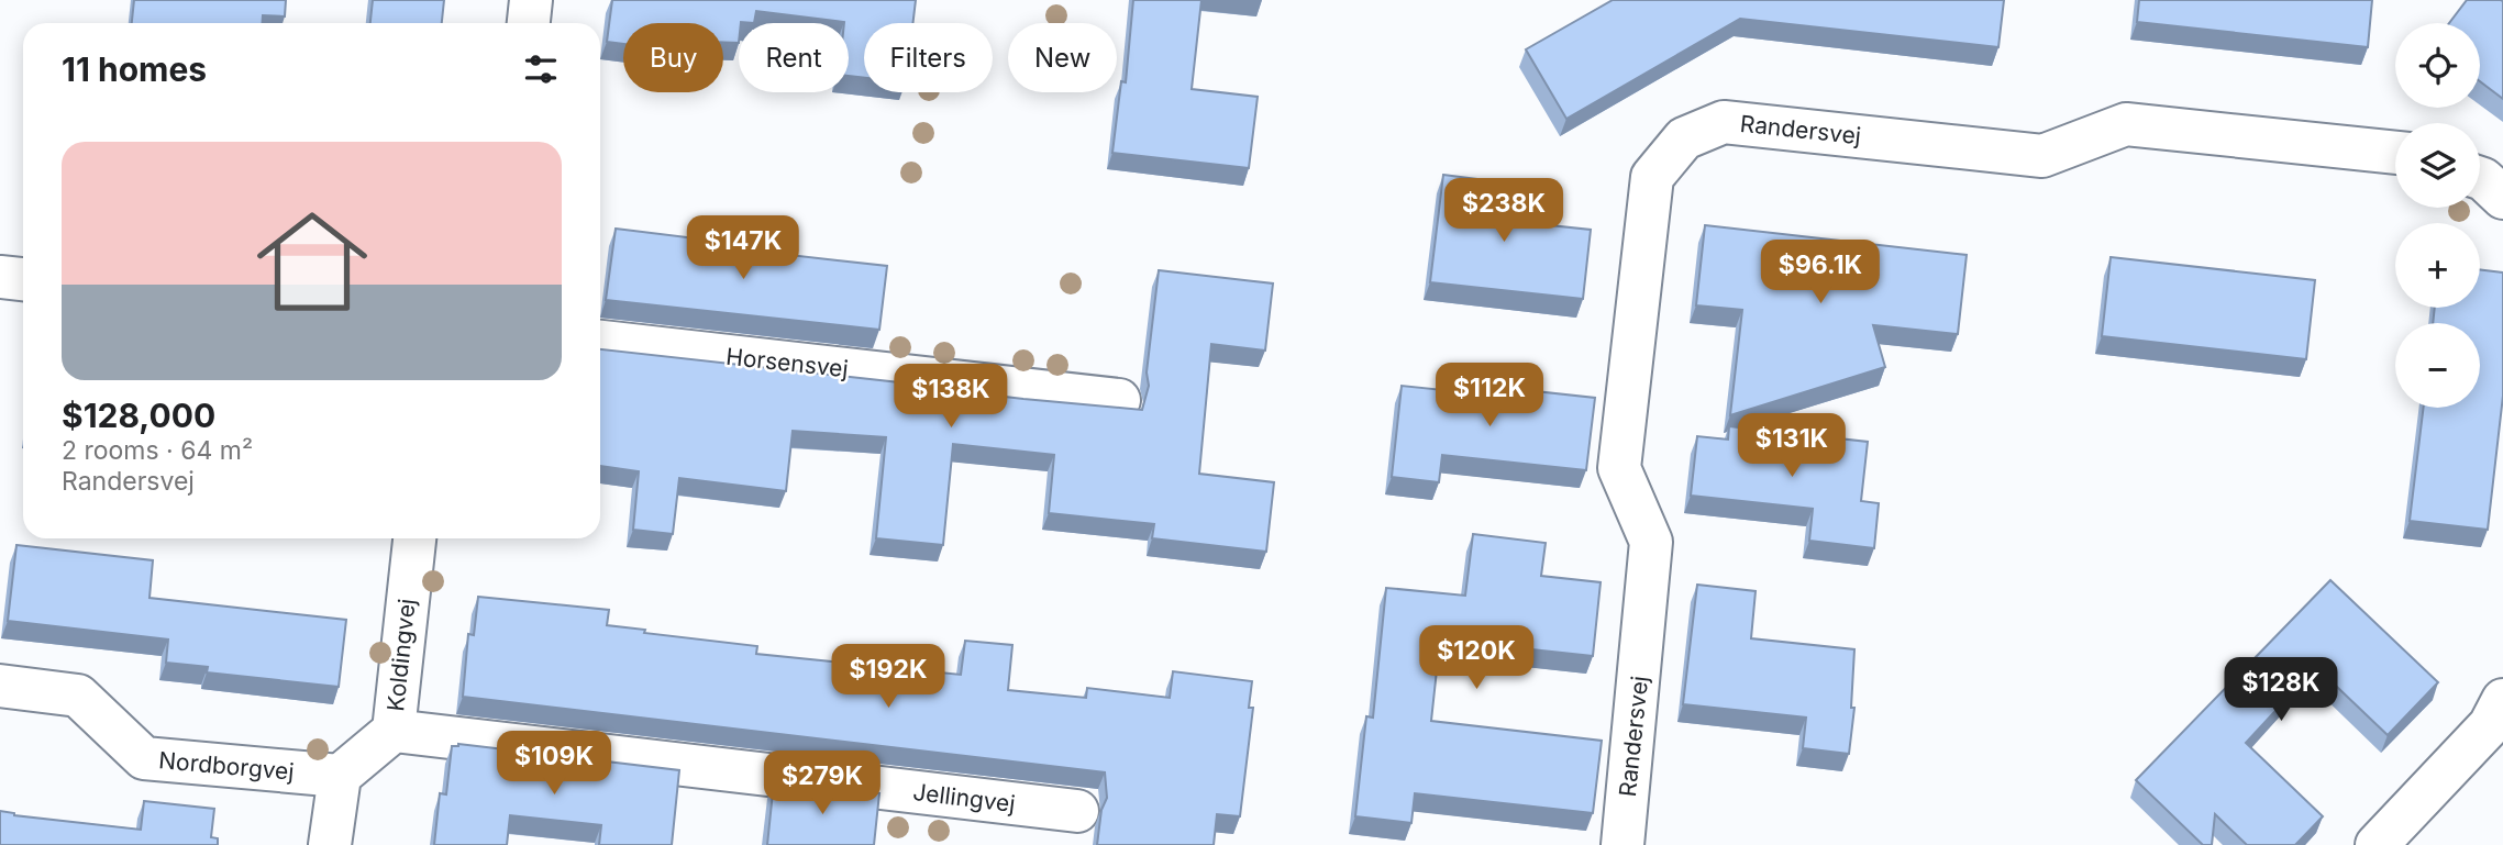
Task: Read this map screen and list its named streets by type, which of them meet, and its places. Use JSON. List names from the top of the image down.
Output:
{
  "streets": {
    "street": [
      "Randersvej",
      "Horsensvej",
      "Koldingvej",
      "Nordborgvej",
      "Jellingvej"
    ]
  },
  "crossings": [
    ["Koldingvej", "Nordborgvej"],
    ["Koldingvej", "Jellingvej"]
  ],
  "page": {
    "map_buttons": ["+", "−"],
    "chip": [
      "Buy",
      "Rent",
      "Filters",
      "New"
    ],
    "heading": "11 homes",
    "list": [
      {
        "name": "$128,000",
        "note": "2 rooms · 64 m² · Randersvej"
      }
    ],
    "price": [
      "$238K",
      "$147K",
      "$96.1K",
      "$112K",
      "$138K",
      "$131K",
      "$120K",
      "$192K",
      "$128K",
      "$109K",
      "$279K"
    ]
  }
}
